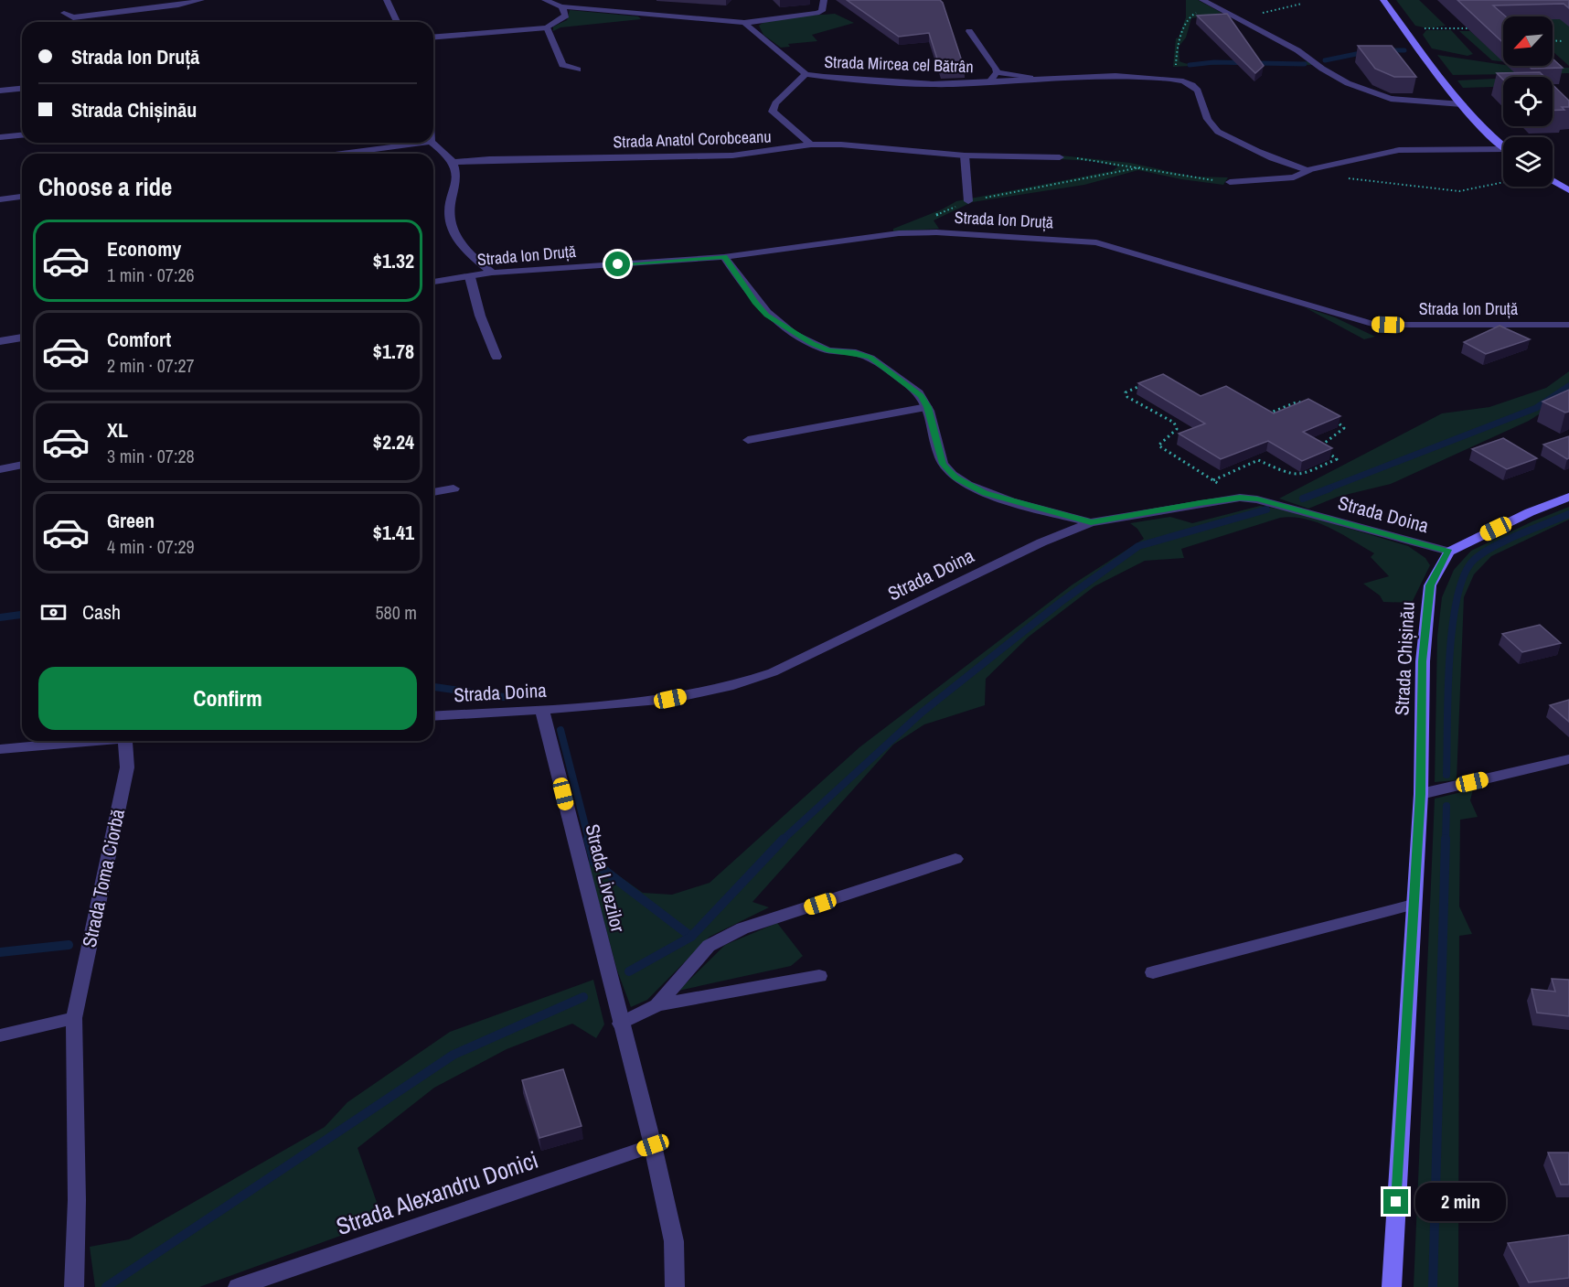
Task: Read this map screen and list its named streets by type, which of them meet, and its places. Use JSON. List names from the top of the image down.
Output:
{
  "streets": {
    "street": [
      "Strada Mircea cel Bătrân",
      "Strada Anatol Corobceanu",
      "Strada Ion Druță",
      "Strada Doina",
      "Strada Chișinău",
      "Strada Toma Ciorbă",
      "Strada Livezilor",
      "Strada Alexandru Donici"
    ]
  },
  "crossings": [
    ["Strada Doina", "Strada Chișinău"],
    ["Strada Doina", "Strada Livezilor"],
    ["Strada Livezilor", "Strada Alexandru Donici"]
  ],
  "north": "bottom left",
  "page": {
    "banner": ["Strada Ion Druță", "Strada Chișinău"],
    "heading": "Choose a ride",
    "list": [
      {
        "name": "Economy",
        "note": "1 min · 07:26",
        "value": "$1.32"
      },
      {
        "name": "Comfort",
        "note": "2 min · 07:27",
        "value": "$1.78"
      },
      {
        "name": "XL",
        "note": "3 min · 07:28",
        "value": "$2.24"
      },
      {
        "name": "Green",
        "note": "4 min · 07:29",
        "value": "$1.41"
      }
    ],
    "pay": ["Cash", "580 m"],
    "buttons": "Confirm",
    "bubble": "2 min"
  }
}
